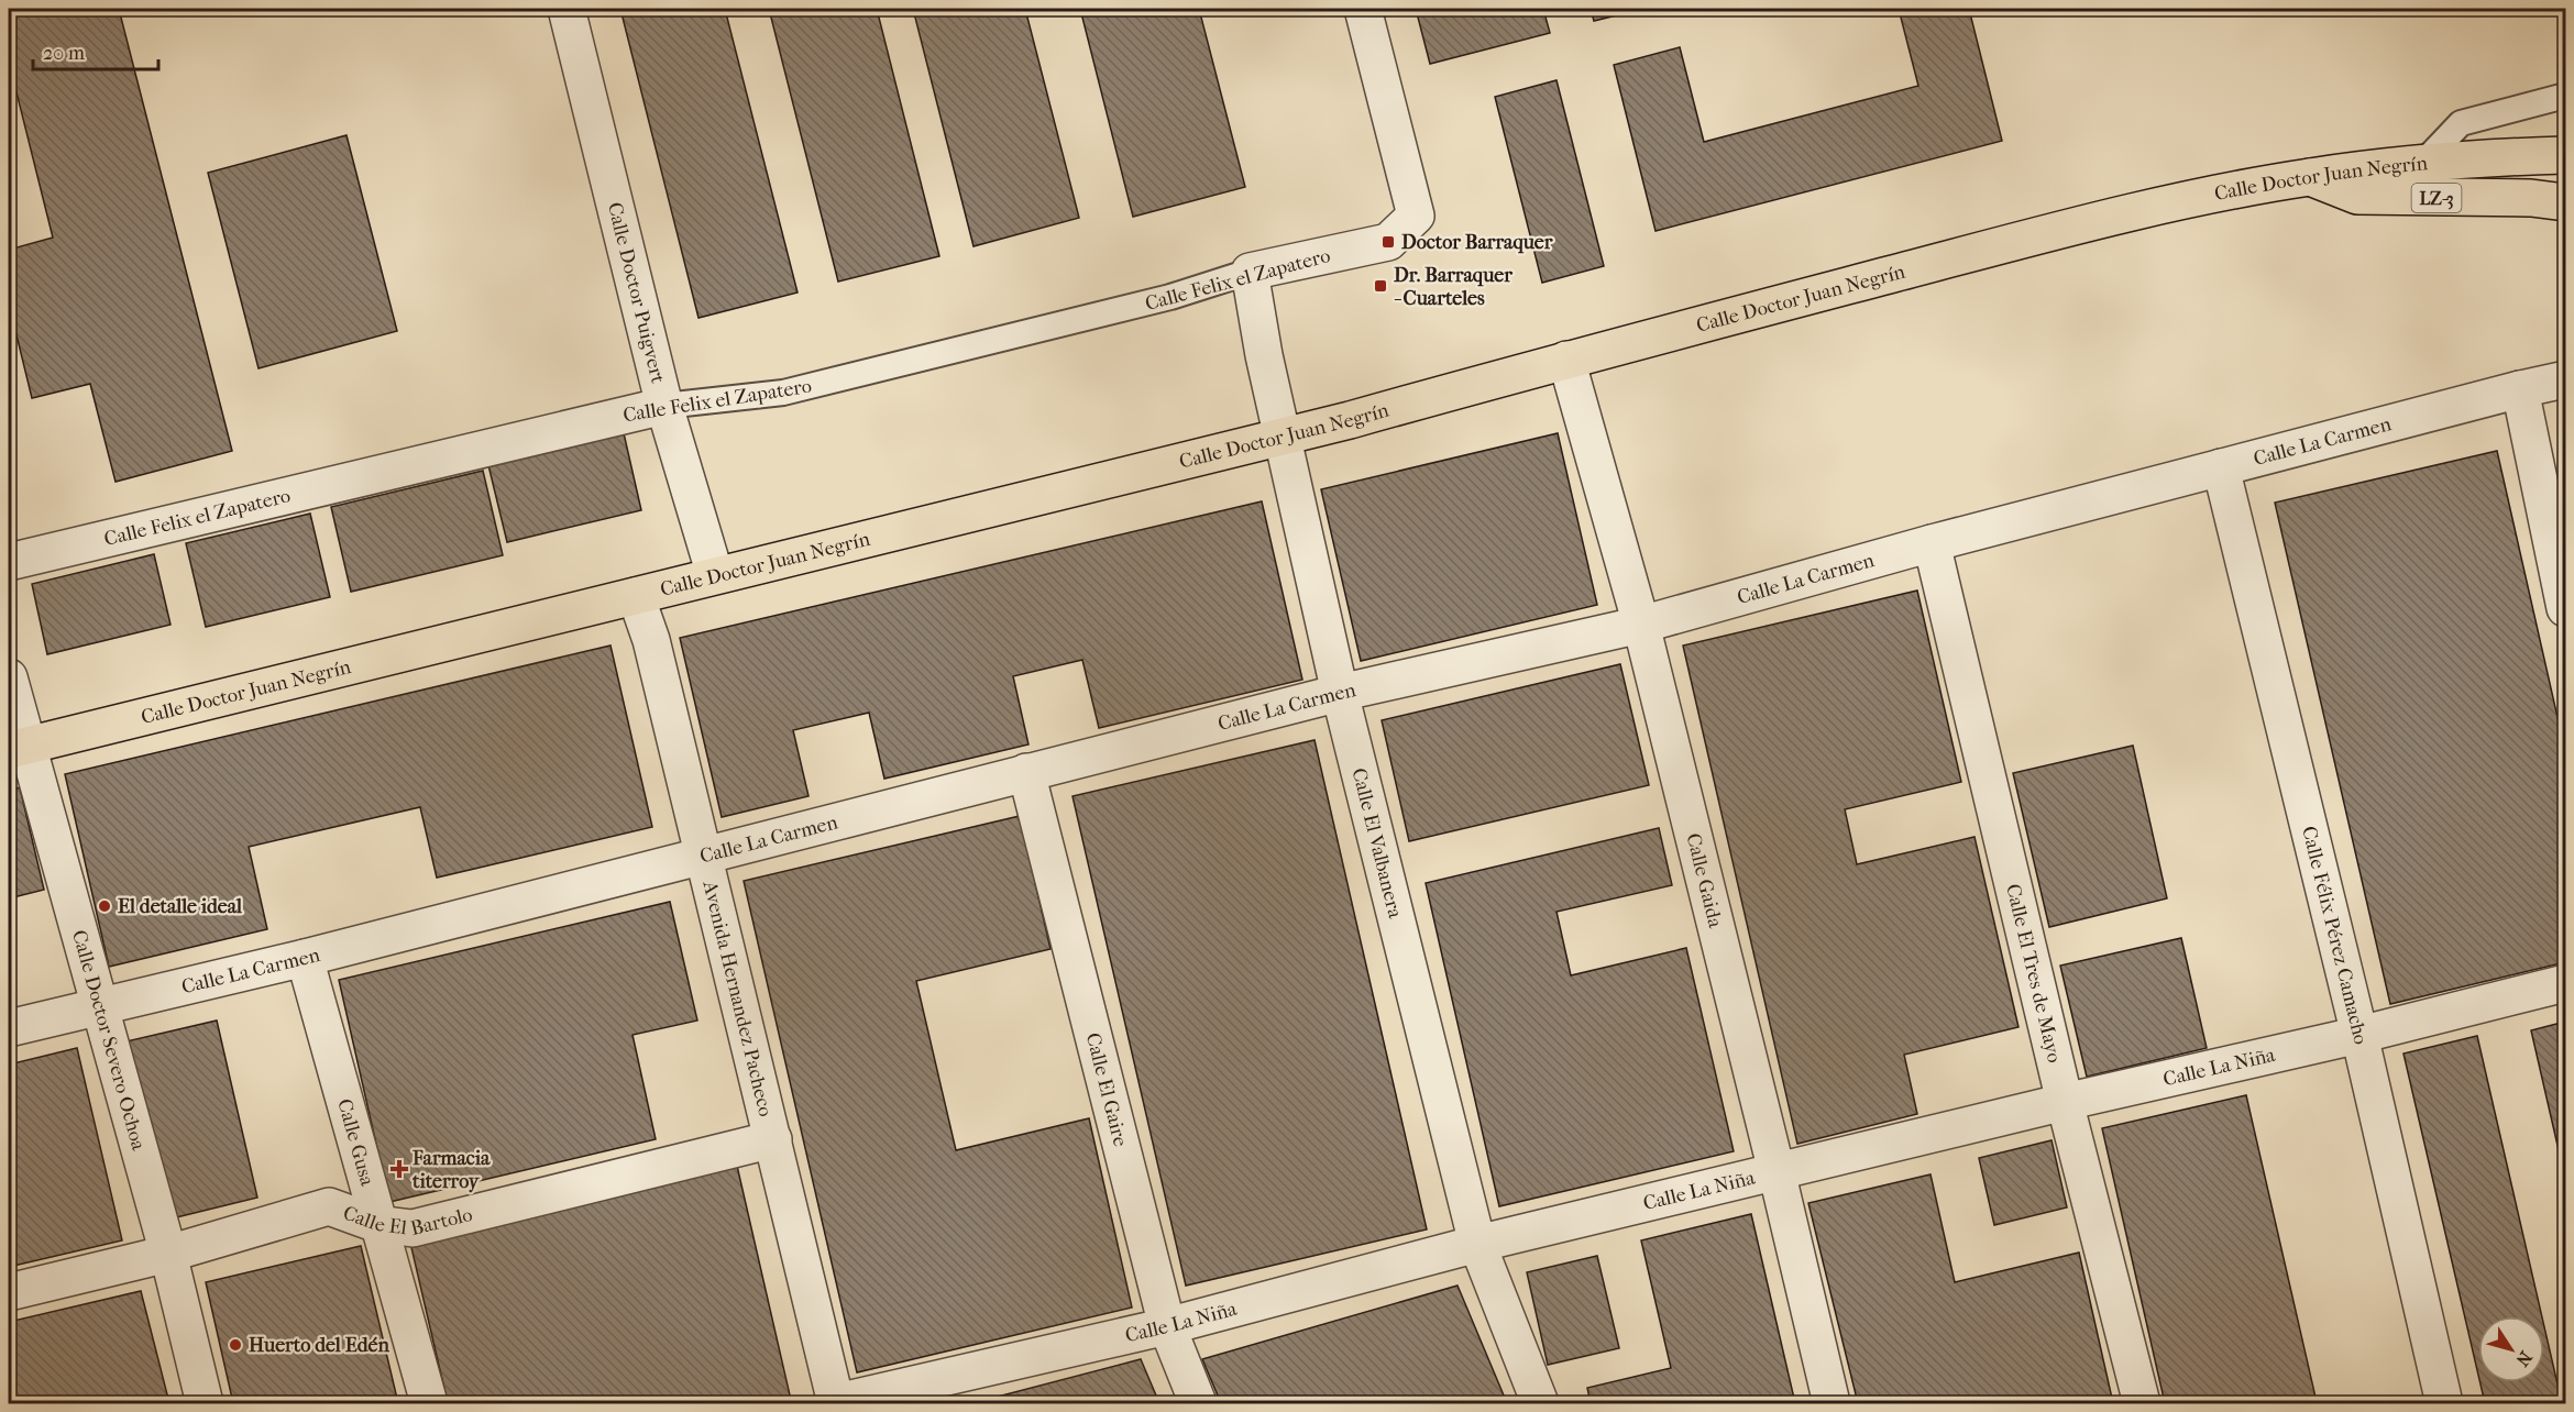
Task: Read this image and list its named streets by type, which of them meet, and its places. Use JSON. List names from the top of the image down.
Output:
{
  "streets": {
    "main road": ["Calle Doctor Juan Negrín", "LZ-3"],
    "street": [
      "Calle Felix el Zapatero",
      "Calle Doctor Puigvert",
      "Calle La Carmen",
      "Calle El Valbanera",
      "Calle Gaida",
      "Calle Félix Pérez Camacho",
      "Calle El Tres de Mayo",
      "Avenida Hernandez Pacheco",
      "Calle Doctor Severo Ochoa",
      "Calle La Niña",
      "Calle El Gaire",
      "Calle Gusa",
      "Calle El Bartolo"
    ]
  },
  "crossings": [
    ["Calle Doctor Juan Negrín", "LZ-3"],
    ["Calle Doctor Juan Negrín", "Calle Doctor Puigvert"],
    ["Calle Doctor Juan Negrín", "Calle El Valbanera"],
    ["Calle Doctor Juan Negrín", "Calle Gaida"],
    ["Calle Doctor Juan Negrín", "Avenida Hernandez Pacheco"],
    ["Calle Doctor Juan Negrín", "Calle Doctor Severo Ochoa"],
    ["Calle Felix el Zapatero", "Calle Doctor Puigvert"],
    ["Calle Felix el Zapatero", "Calle El Valbanera"],
    ["Calle La Carmen", "Calle El Valbanera"],
    ["Calle La Carmen", "Calle Gaida"],
    ["Calle La Carmen", "Calle Félix Pérez Camacho"],
    ["Calle La Carmen", "Calle El Tres de Mayo"],
    ["Calle La Carmen", "Avenida Hernandez Pacheco"],
    ["Calle La Carmen", "Calle Doctor Severo Ochoa"],
    ["Calle La Carmen", "Calle El Gaire"],
    ["Calle La Carmen", "Calle Gusa"],
    ["Calle El Valbanera", "Calle La Niña"],
    ["Calle Gaida", "Calle La Niña"],
    ["Calle Félix Pérez Camacho", "Calle La Niña"],
    ["Calle El Tres de Mayo", "Calle La Niña"],
    ["Avenida Hernandez Pacheco", "Calle La Niña"],
    ["Avenida Hernandez Pacheco", "Calle El Bartolo"],
    ["Calle Doctor Severo Ochoa", "Calle El Bartolo"],
    ["Calle La Niña", "Calle El Gaire"],
    ["Calle Gusa", "Calle El Bartolo"]
  ],
  "places": {
    "transit": ["Doctor Barraquer", "Dr. Barraquer - Cuarteles"],
    "other": ["El detalle ideal", "Huerto del Edén"],
    "health": ["Farmacia titerroy"]
  },
  "scale_bar": "20 m",
  "north": "bottom right"
}
